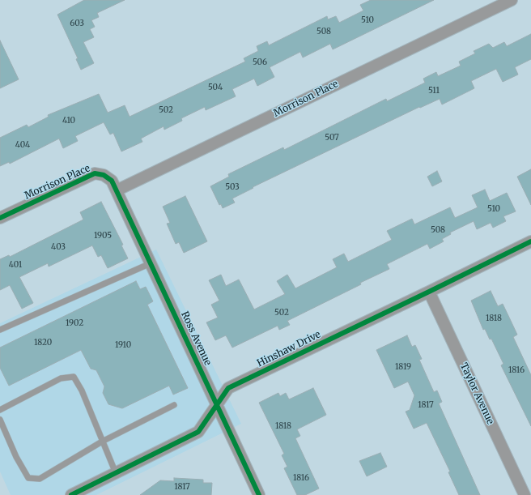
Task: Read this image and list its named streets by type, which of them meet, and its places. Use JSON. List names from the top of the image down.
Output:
{
  "streets": {
    "street": [
      "Morrison Place",
      "Ross Avenue",
      "Hinshaw Drive",
      "Taylor Avenue"
    ]
  },
  "crossings": [
    ["Morrison Place", "Ross Avenue"],
    ["Ross Avenue", "Hinshaw Drive"],
    ["Hinshaw Drive", "Taylor Avenue"]
  ],
  "house_numbers": [
    "510",
    "603",
    "508",
    "506",
    "504",
    "511",
    "502",
    "410",
    "507",
    "404",
    "503",
    "510",
    "508",
    "1905",
    "403",
    "401",
    "502",
    "1818",
    "1902",
    "1820",
    "1910",
    "1819",
    "1816",
    "1817",
    "1818",
    "1816",
    "1817"
  ]
}
